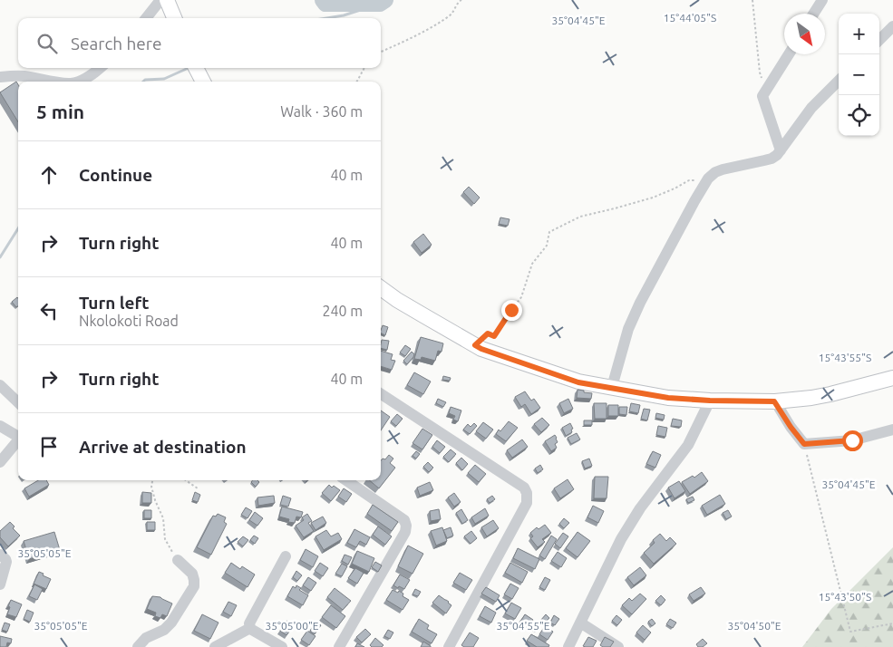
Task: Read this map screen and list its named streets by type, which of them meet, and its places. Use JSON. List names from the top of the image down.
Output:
{
  "north": "bottom right",
  "page": {
    "map_buttons": ["+", "−"],
    "search": "Search here",
    "heading": ["5 min", "Walk · 360 m"],
    "list": [
      ["Continue", "40 m"],
      ["Turn right", "40 m"],
      ["Turn left", "Nkolokoti Road", "240 m"],
      ["Turn right", "40 m"],
      "Arrive at destination"
    ]
  },
  "coordinates": [
    "15°44'05\"S",
    "35°04'45\"E",
    "15°43'55\"S",
    "35°05'05\"E",
    "15°43'50\"S",
    "35°05'00\"E",
    "35°04'55\"E",
    "35°04'50\"E"
  ]
}
